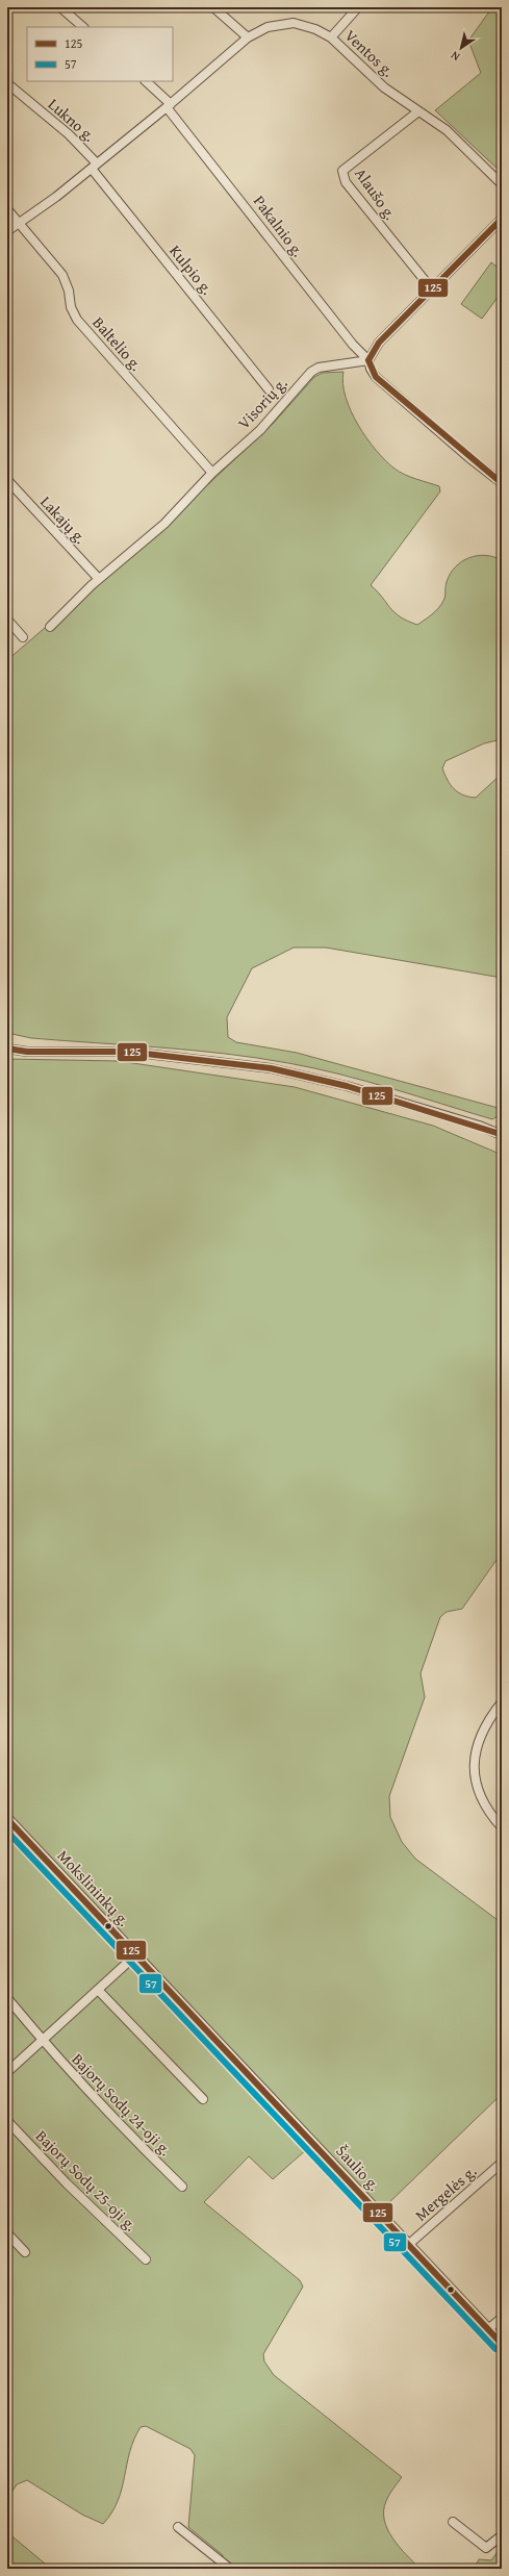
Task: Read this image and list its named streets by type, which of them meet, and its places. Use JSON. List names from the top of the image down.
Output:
{
  "streets": {
    "street": [
      "Ventos g.",
      "Lukno g.",
      "Alaušo g.",
      "Pakalnio g.",
      "Kulpio g.",
      "Baltelio g.",
      "Visorių g.",
      "Lakajų g.",
      "Mokslininkų g.",
      "Bajorų Sodų 24-oji g.",
      "Šaulio g.",
      "Bajorų Sodų 25-oji g.",
      "Mergelės g."
    ]
  },
  "crossings": [
    ["Ventos g.", "Lukno g."],
    ["Ventos g.", "Alaušo g."],
    ["Ventos g.", "Pakalnio g."],
    ["Ventos g.", "Kulpio g."],
    ["Ventos g.", "Baltelio g."],
    ["Lukno g.", "Kulpio g."],
    ["Pakalnio g.", "Visorių g."],
    ["Baltelio g.", "Visorių g."],
    ["Visorių g.", "Lakajų g."],
    ["Mokslininkų g.", "Šaulio g."],
    ["Šaulio g.", "Mergelės g."]
  ],
  "lines": ["transit line 125", "transit line 57"],
  "legend": ["125", "57"],
  "north": "bottom left"
}
